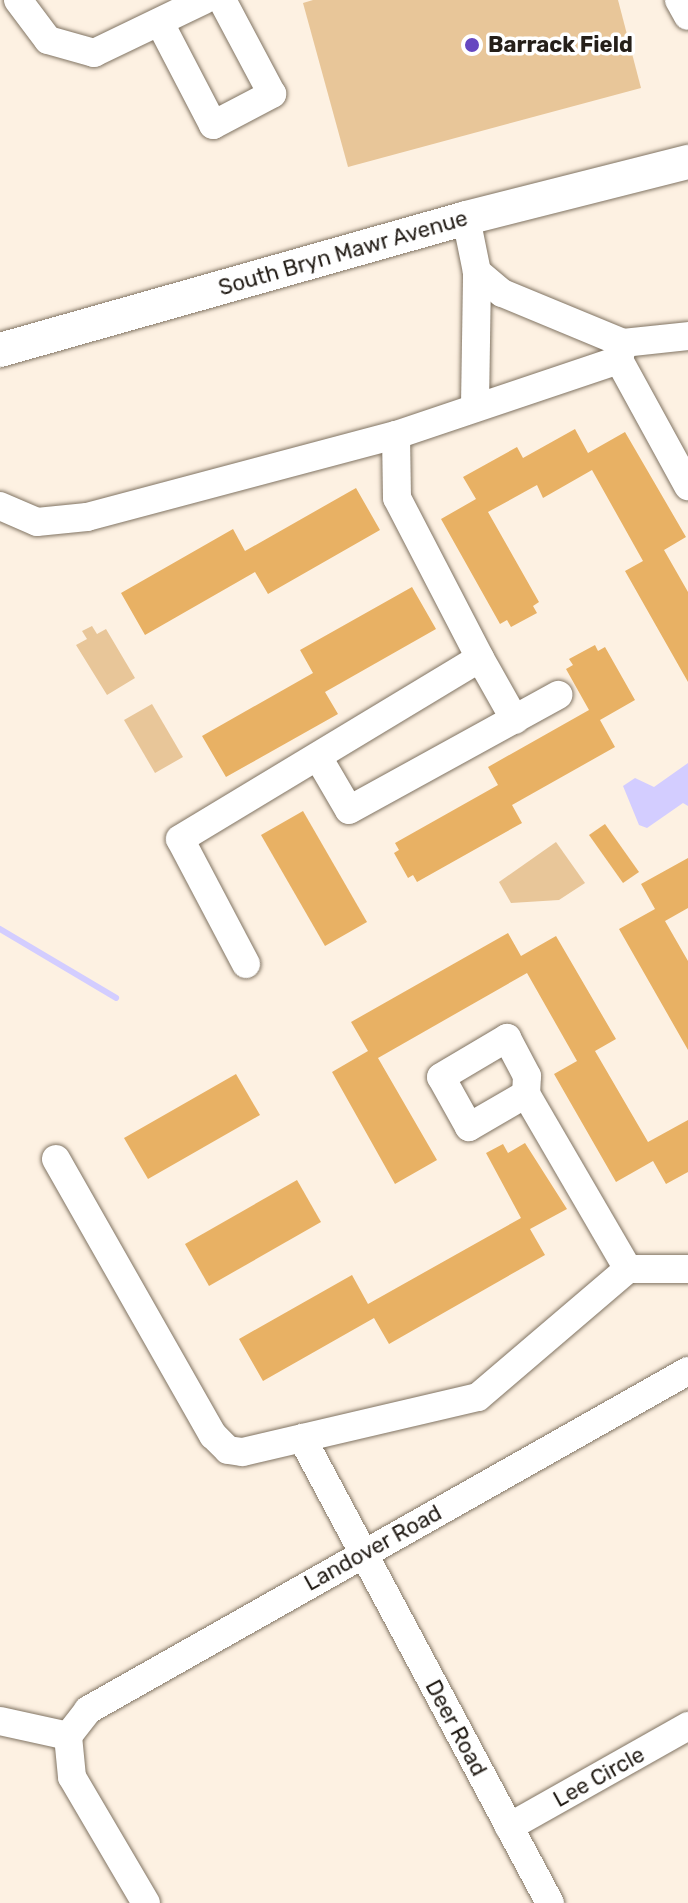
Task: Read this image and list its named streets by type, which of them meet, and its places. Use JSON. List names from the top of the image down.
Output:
{
  "streets": {
    "main road": ["South Bryn Mawr Avenue"],
    "street": ["Landover Road", "Deer Road", "Lee Circle"]
  },
  "crossings": [
    ["Landover Road", "Deer Road"],
    ["Deer Road", "Lee Circle"]
  ],
  "places": ["Barrack Field"]
}
